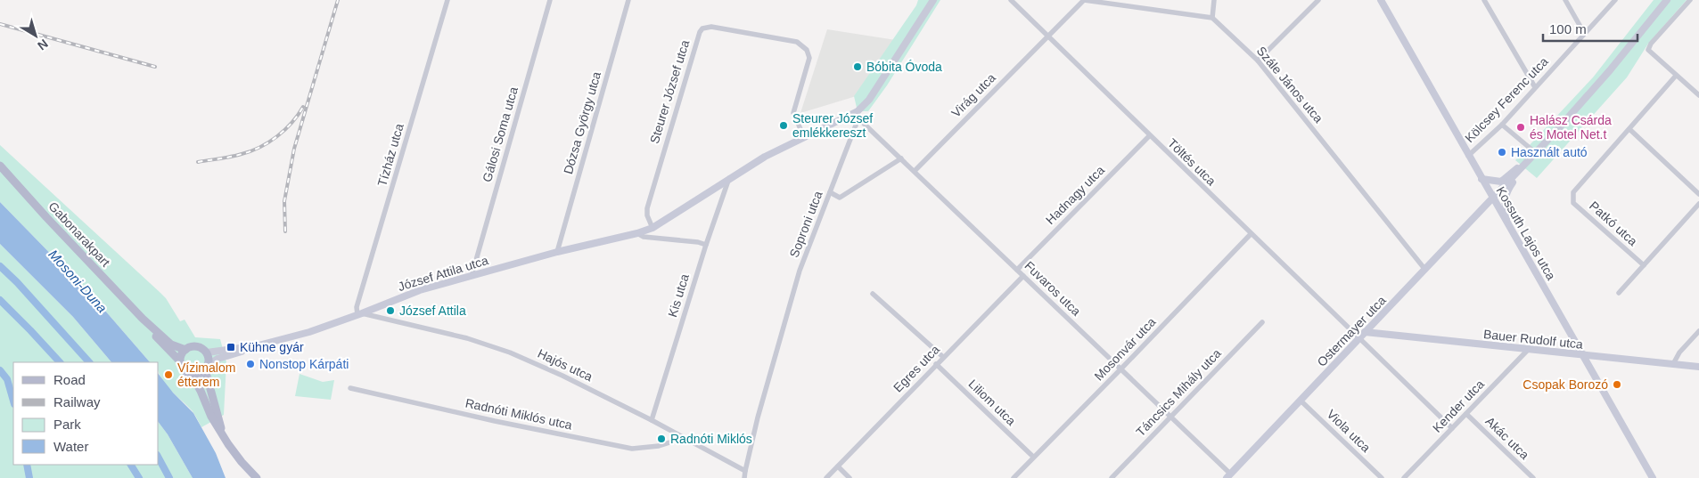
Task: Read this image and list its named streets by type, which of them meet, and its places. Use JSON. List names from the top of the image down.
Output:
{
  "streets": {
    "main road": ["Gabonarakpart"],
    "street": [
      "Szále János utca",
      "Steurer József utca",
      "Virág utca",
      "Kölcsey Ferenc utca",
      "Dózsa György utca",
      "Gálosi Soma utca",
      "Tízház utca",
      "Töltés utca",
      "Hadnagy utca",
      "Patkó utca",
      "Soproni utca",
      "Kossuth Lajos utca",
      "József Attila utca",
      "Fuvaros utca",
      "Kis utca",
      "Ostermayer utca",
      "Bauer Rudolf utca",
      "Mosonvár utca",
      "Hajós utca",
      "Egres utca",
      "Táncsics Mihály utca",
      "Liliom utca",
      "Kender utca",
      "Radnóti Miklós utca",
      "Viola utca",
      "Akác utca"
    ]
  },
  "crossings": [
    ["Szále János utca", "Ostermayer utca"],
    ["Steurer József utca", "József Attila utca"],
    ["Virág utca", "Töltés utca"],
    ["Virág utca", "Fuvaros utca"],
    ["Kölcsey Ferenc utca", "Kossuth Lajos utca"],
    ["Dózsa György utca", "József Attila utca"],
    ["Gálosi Soma utca", "József Attila utca"],
    ["Tízház utca", "József Attila utca"],
    ["Tízház utca", "Hajós utca"],
    ["Töltés utca", "Hadnagy utca"],
    ["Töltés utca", "Ostermayer utca"],
    ["Töltés utca", "Bauer Rudolf utca"],
    ["Töltés utca", "Mosonvár utca"],
    ["Töltés utca", "Kender utca"],
    ["Hadnagy utca", "Fuvaros utca"],
    ["Soproni utca", "Fuvaros utca"],
    ["Soproni utca", "Hajós utca"],
    ["Kossuth Lajos utca", "Ostermayer utca"],
    ["Kossuth Lajos utca", "Bauer Rudolf utca"],
    ["József Attila utca", "Kis utca"],
    ["József Attila utca", "Hajós utca"],
    ["Fuvaros utca", "Ostermayer utca"],
    ["Fuvaros utca", "Mosonvár utca"],
    ["Fuvaros utca", "Egres utca"],
    ["Fuvaros utca", "Táncsics Mihály utca"],
    ["Kis utca", "Hajós utca"],
    ["Ostermayer utca", "Bauer Rudolf utca"],
    ["Ostermayer utca", "Viola utca"],
    ["Bauer Rudolf utca", "Kender utca"],
    ["Mosonvár utca", "Liliom utca"],
    ["Hajós utca", "Radnóti Miklós utca"],
    ["Egres utca", "Liliom utca"],
    ["Kender utca", "Akác utca"]
  ],
  "water": ["Mosoni-Duna"],
  "places": {
    "other": [
      "Bóbita Óvoda",
      "Steurer József emlékkereszt",
      "Halász Csárda és Motel Net.t",
      "Használt autó",
      "József Attila",
      "Nonstop Kárpáti",
      "Vízimalom étterem",
      "Csopak Borozó",
      "Radnóti Miklós"
    ],
    "transit": ["Kühne gyár"]
  },
  "legend": [
    "Road",
    "Railway",
    "Park",
    "Water"
  ],
  "scale_bar": "100 m",
  "north": "bottom right"
}
